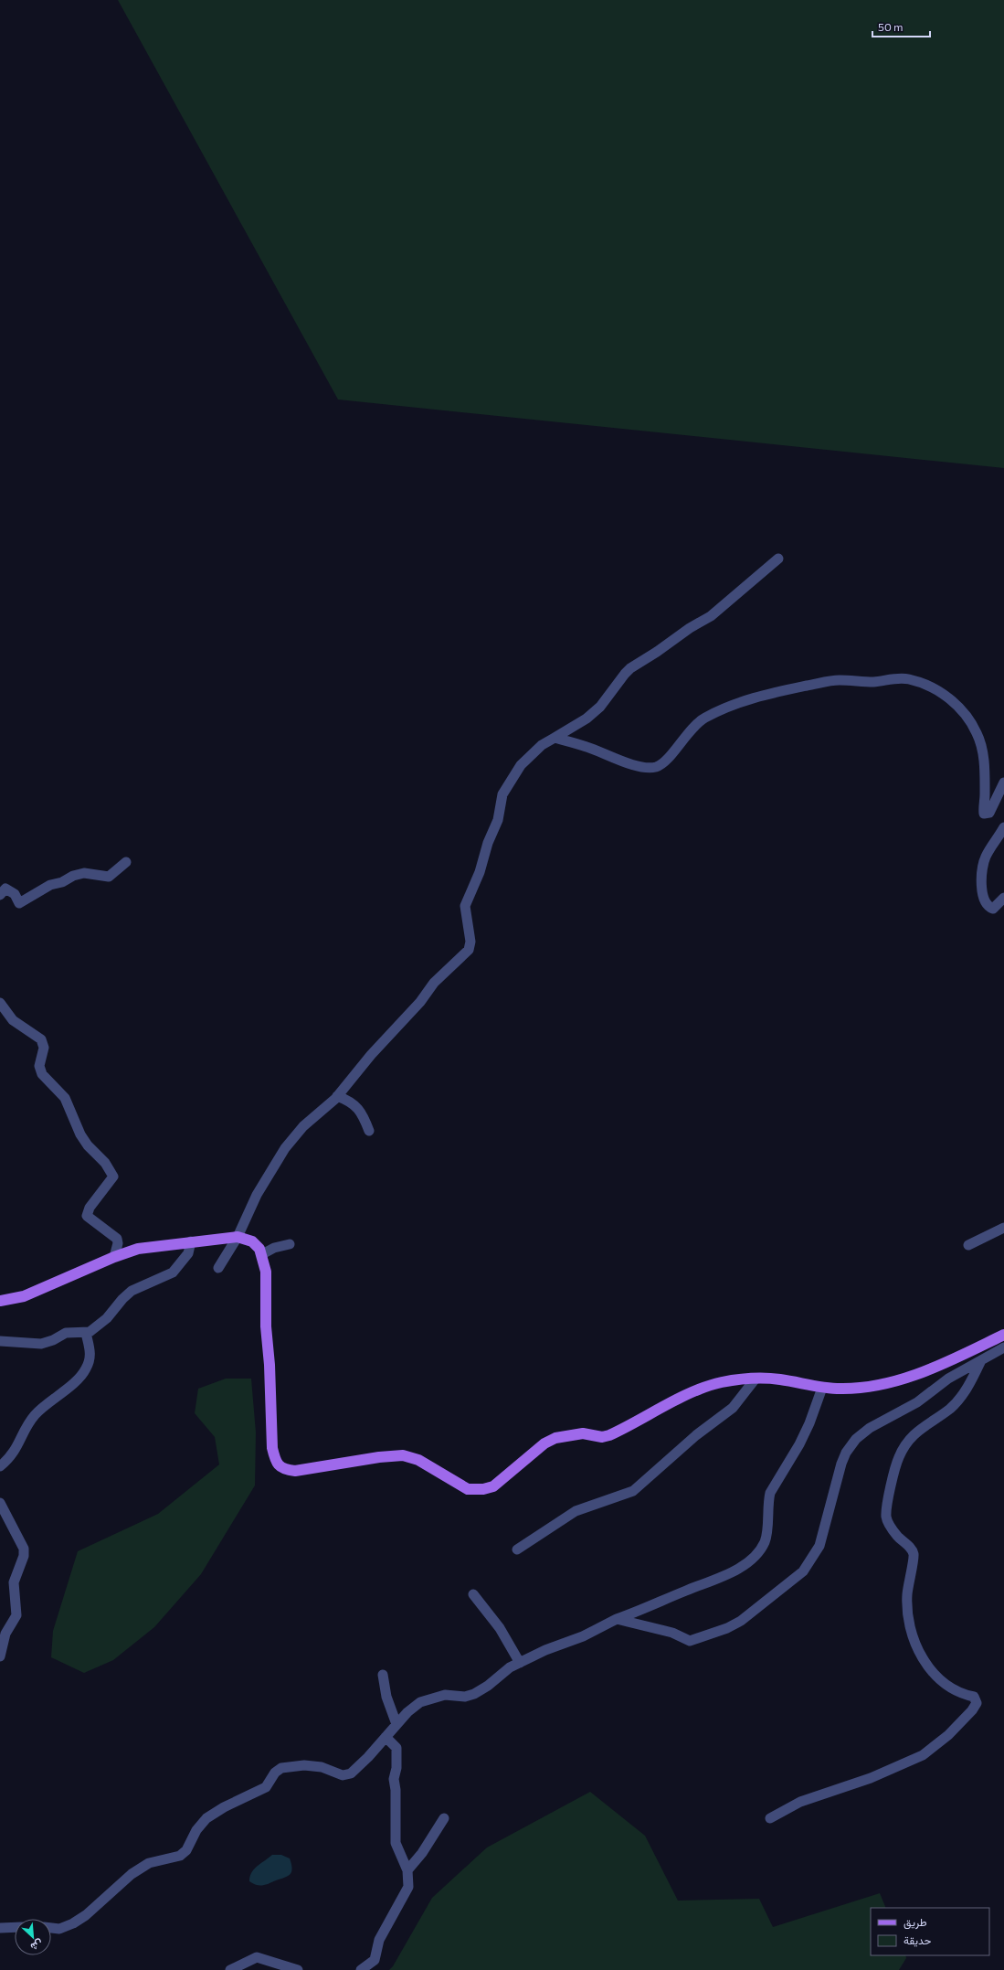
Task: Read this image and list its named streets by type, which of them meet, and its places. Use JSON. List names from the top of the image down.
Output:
{
  "legend": ["طريق", "حديقة"],
  "scale_bar": "50 m",
  "north": "bottom right"
}
